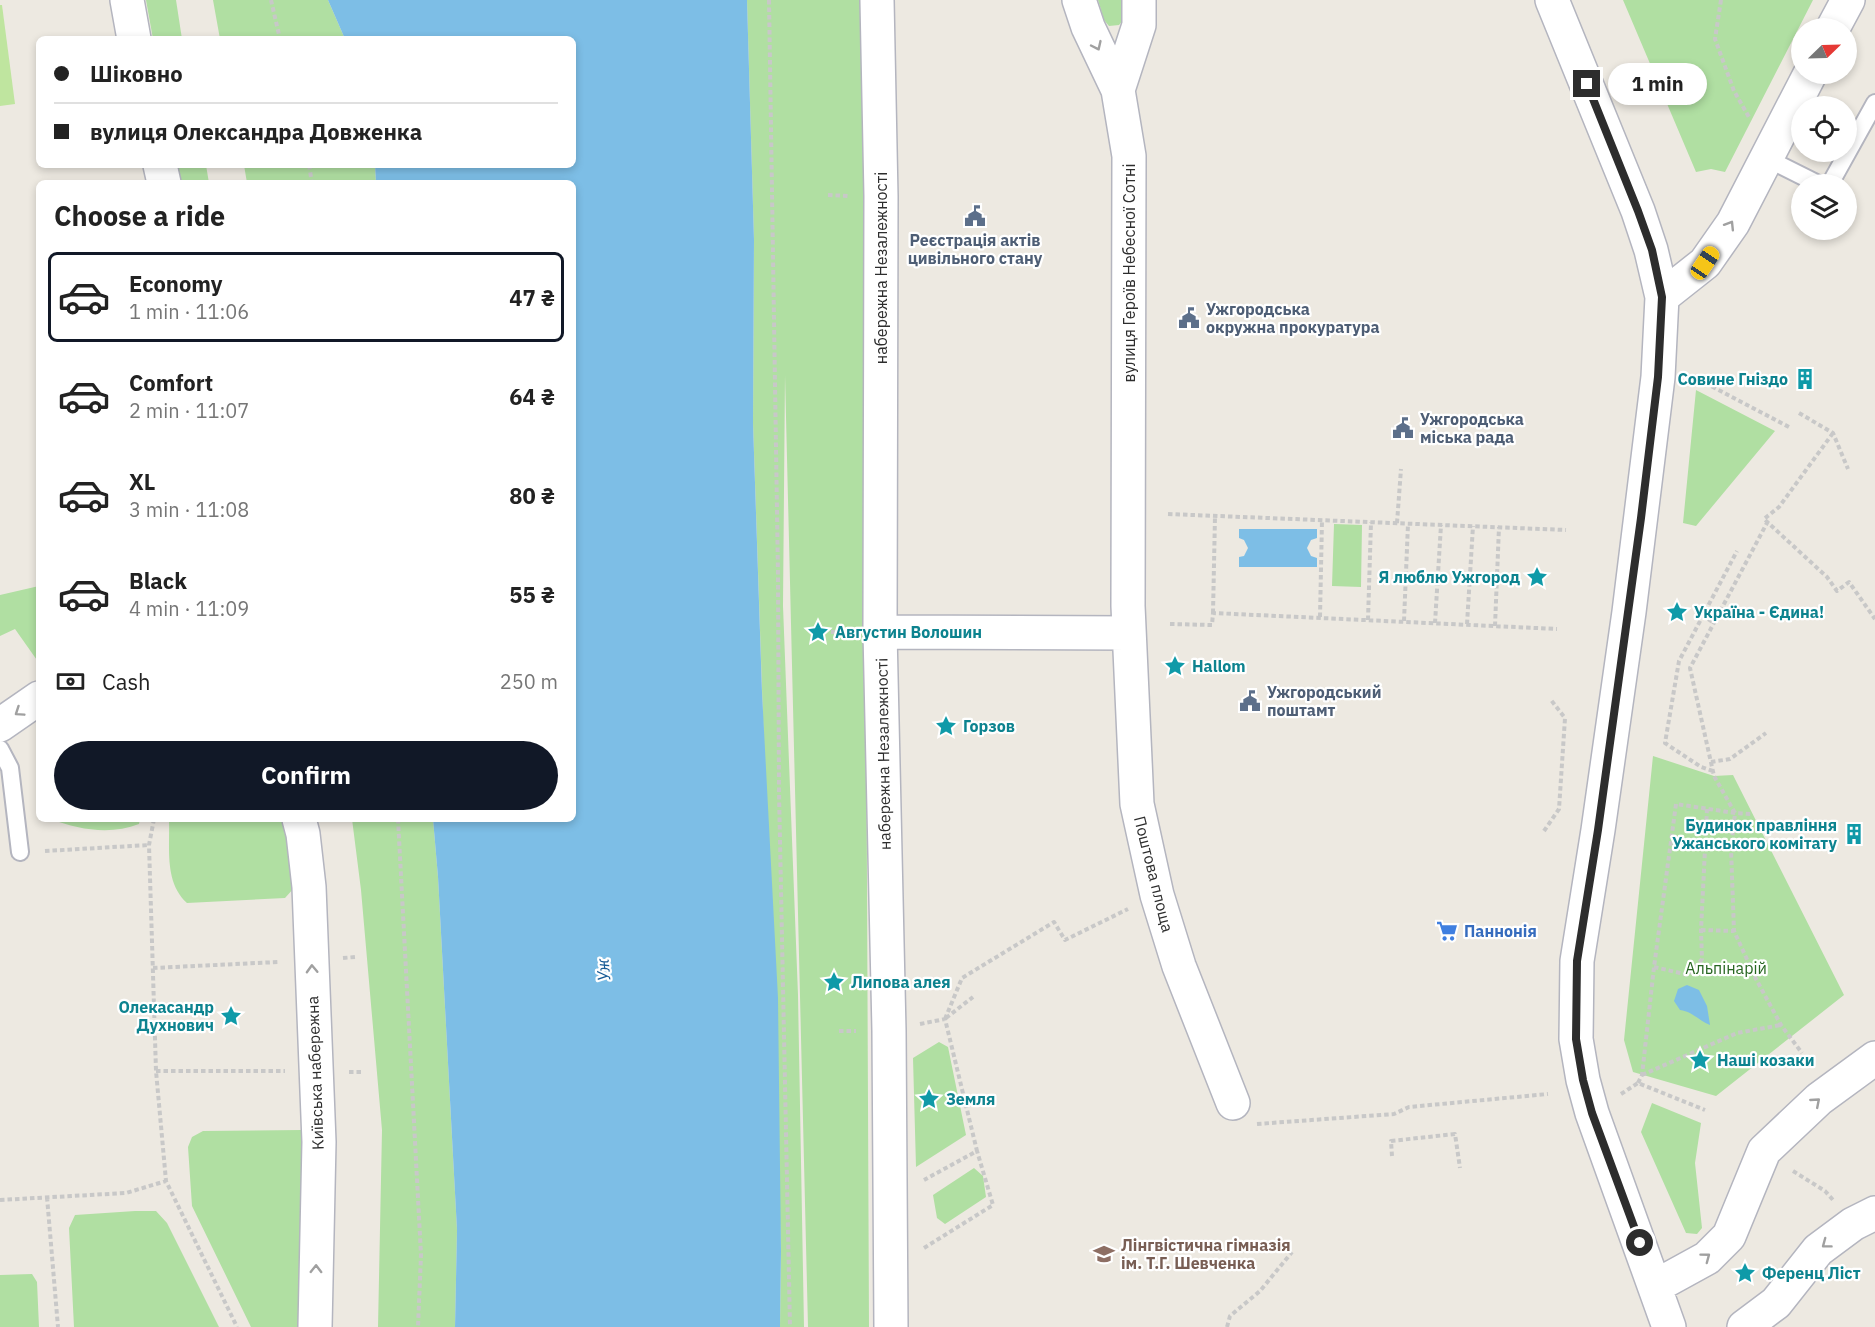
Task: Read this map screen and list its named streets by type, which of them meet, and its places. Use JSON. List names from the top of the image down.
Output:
{
  "streets": {
    "street": [
      "набережна Незалежності",
      "вулиця Героїв Небесної Сотні",
      "Поштова площа",
      "Київська набережна"
    ]
  },
  "crossings": [
    ["вулиця Героїв Небесної Сотні", "Поштова площа"]
  ],
  "one_way": ["Київська набережна"],
  "water": ["Уж"],
  "parks": ["Альпінарій"],
  "places": {
    "public building": [
      "Реєстрація актів цивільного стану",
      "Ужгородська окружна прокуратура",
      "Ужгородська міська рада",
      "Ужгородський поштамт"
    ],
    "building": ["Совине Гніздо", "Будинок правління Ужанського комітату"],
    "place": [
      "Я люблю Ужгород",
      "Україна - Єдина!",
      "Августин Волошин",
      "Hallom",
      "Горзов",
      "Липова алея",
      "Олекасандр Духнович",
      "Наші козаки",
      "Земля",
      "Ференц Ліст"
    ],
    "supermarket": ["Паннонія"],
    "school or university": ["Лінгвістична гімназія ім. Т.Г. Шевченка"]
  },
  "north": "top right",
  "page": {
    "banner": ["Шіковно", "вулиця Олександра Довженка"],
    "bubble": "1 min",
    "heading": "Choose a ride",
    "list": [
      {
        "name": "Economy",
        "note": "1 min · 11:06",
        "value": "47 ₴"
      },
      {
        "name": "Comfort",
        "note": "2 min · 11:07",
        "value": "64 ₴"
      },
      {
        "name": "XL",
        "note": "3 min · 11:08",
        "value": "80 ₴"
      },
      {
        "name": "Black",
        "note": "4 min · 11:09",
        "value": "55 ₴"
      }
    ],
    "pay": ["Cash", "250 m"],
    "buttons": "Confirm"
  }
}
